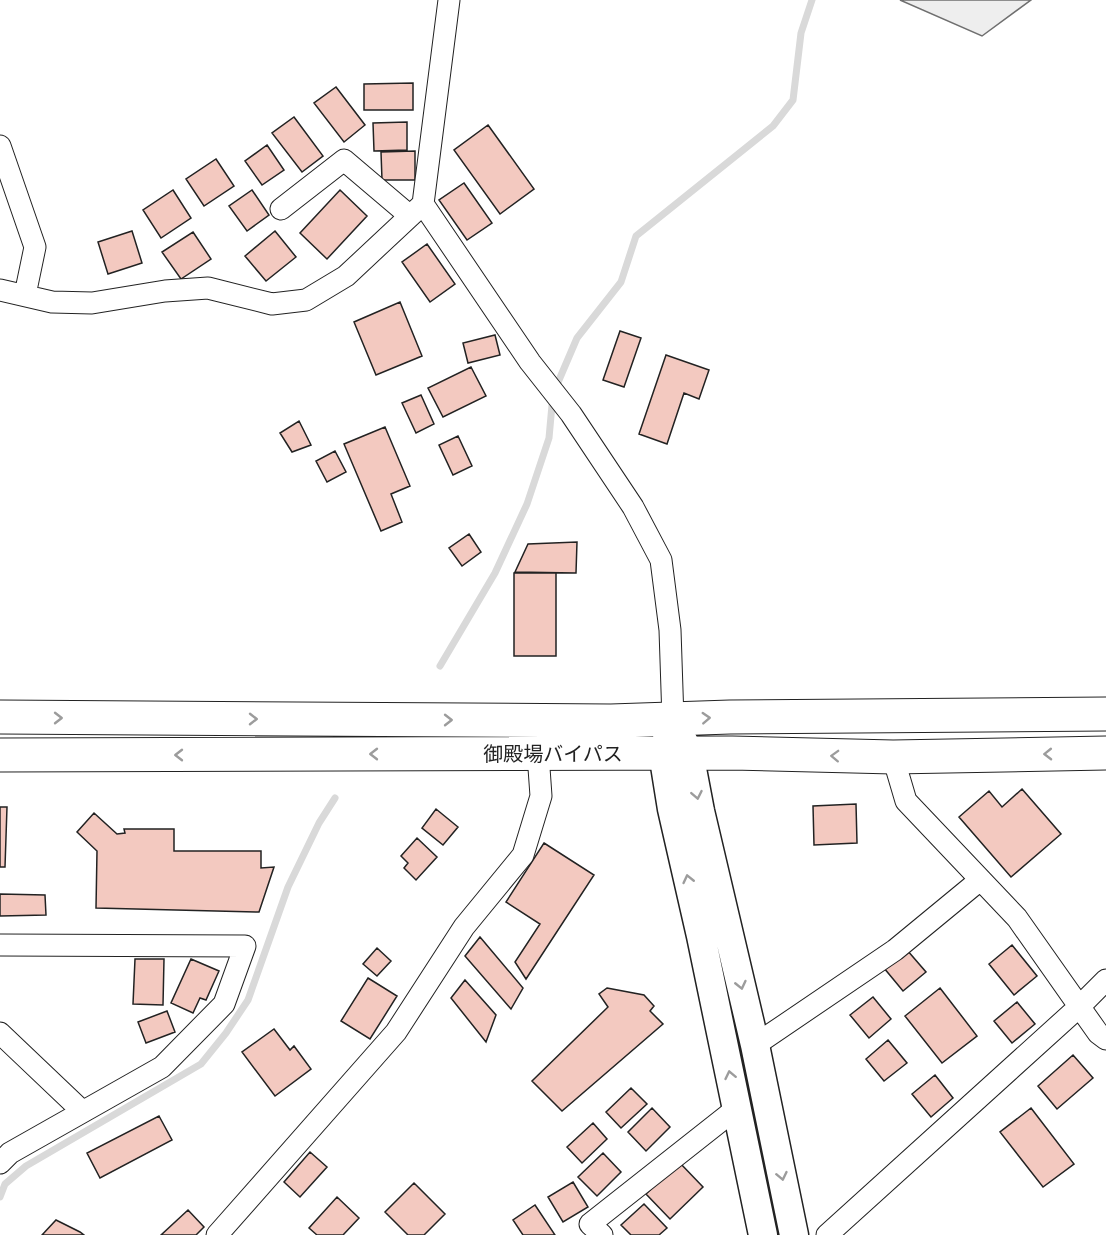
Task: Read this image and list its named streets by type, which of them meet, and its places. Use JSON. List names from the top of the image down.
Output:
{
  "streets": {
    "highway": ["御殿場バイパス"]
  }
}
